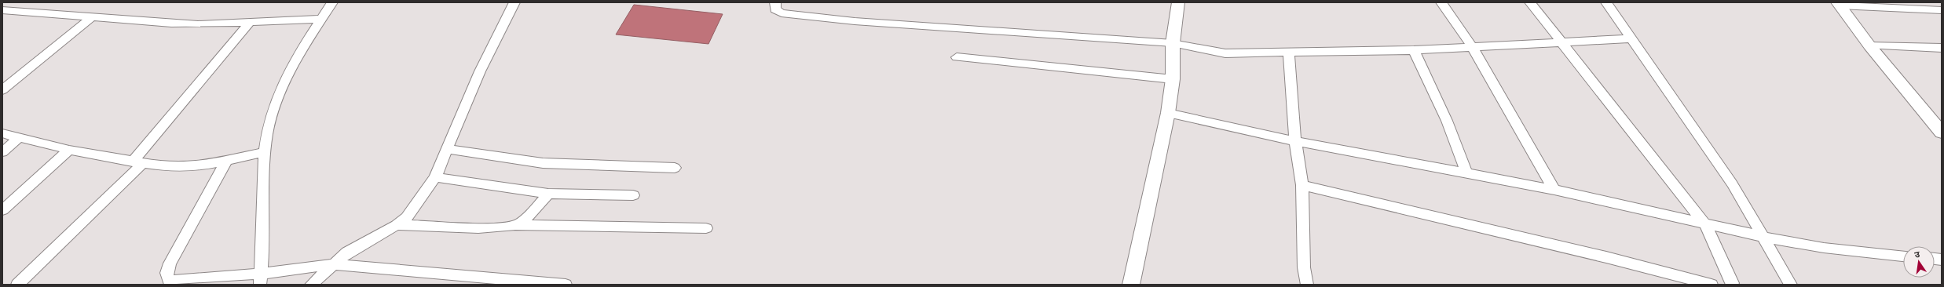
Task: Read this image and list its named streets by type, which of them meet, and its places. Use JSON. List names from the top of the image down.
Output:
{
  "north": "top"
}
